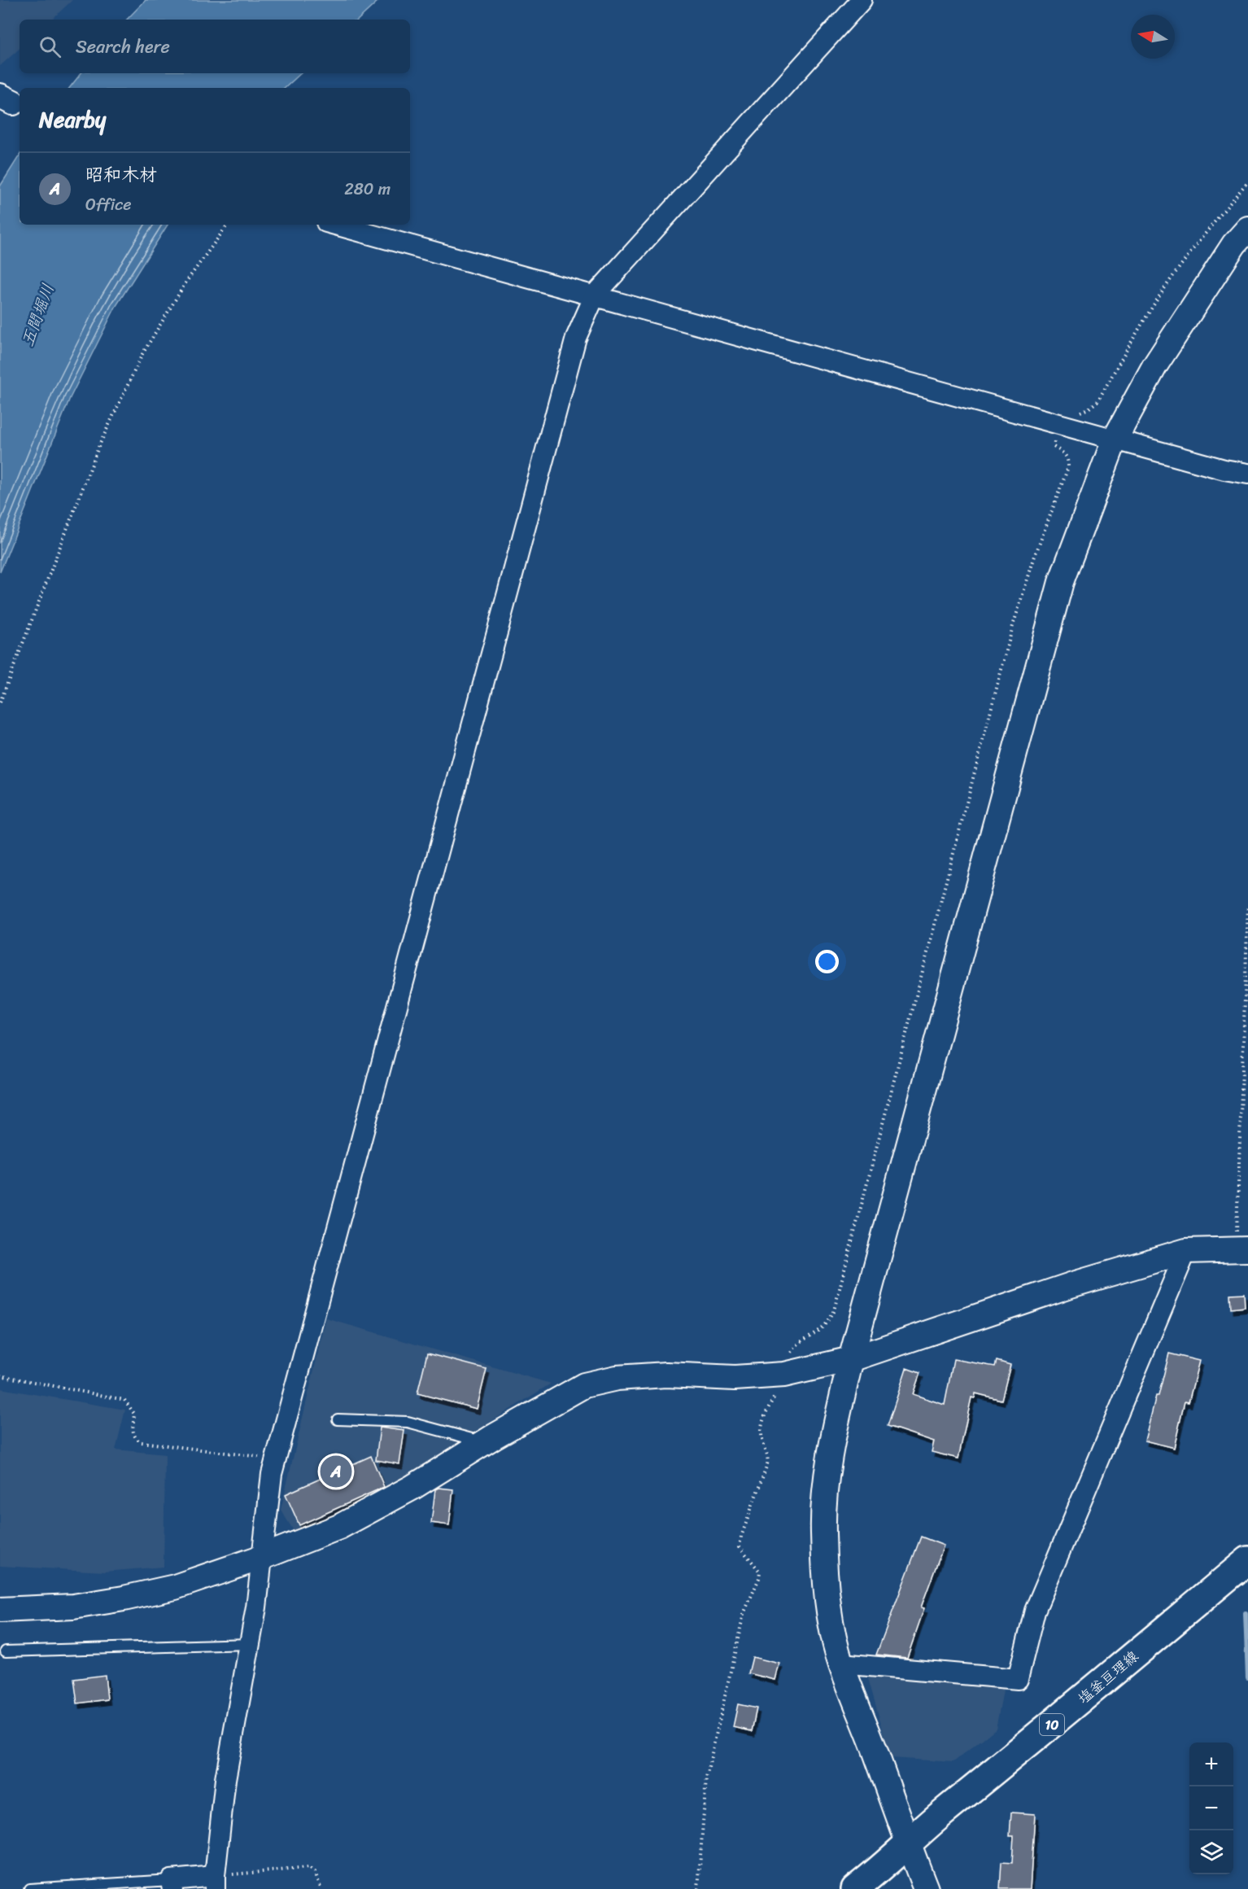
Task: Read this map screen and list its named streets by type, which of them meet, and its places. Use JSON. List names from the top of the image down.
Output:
{
  "streets": {
    "main road": ["塩釜亘理線", "10"]
  },
  "water": ["五間堀川"],
  "north": "left",
  "page": {
    "search": "Search here",
    "heading": "Nearby",
    "list": [
      {
        "mark": "A",
        "name": "昭和木材",
        "note": "Office",
        "value": "280 m"
      }
    ],
    "pins": "A",
    "map_buttons": ["+", "−"]
  }
}
